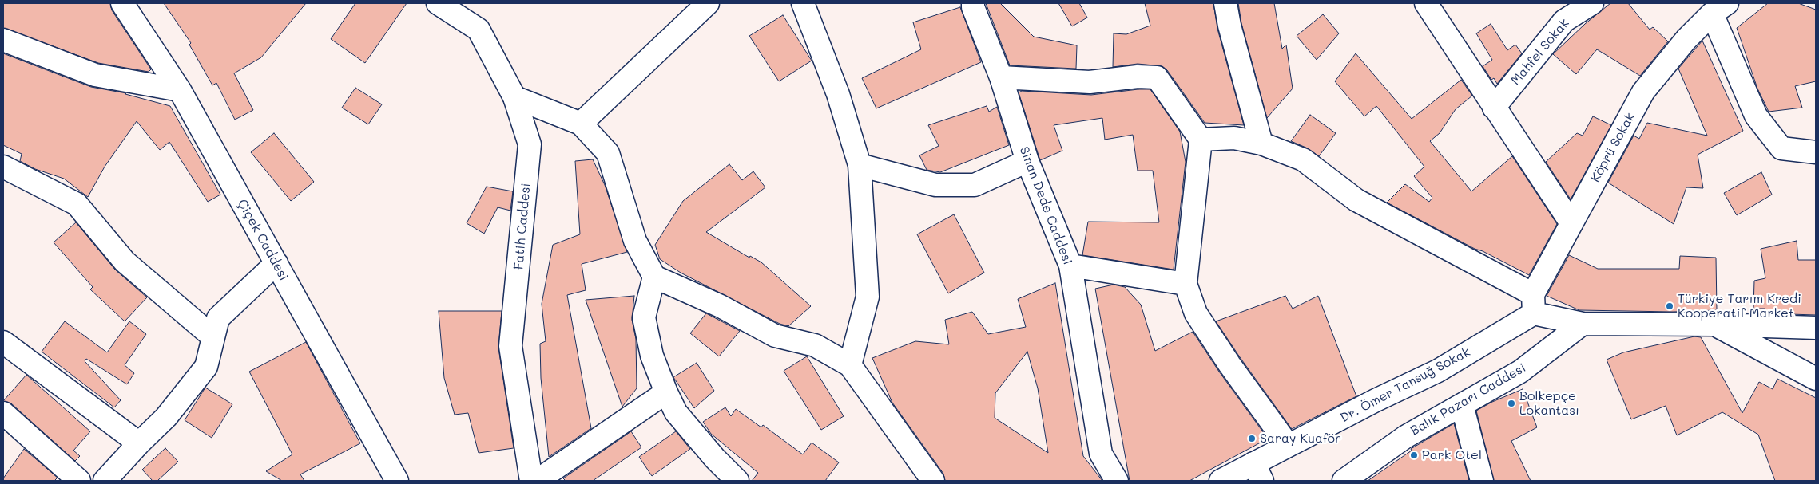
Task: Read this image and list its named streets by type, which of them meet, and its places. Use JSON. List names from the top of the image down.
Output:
{
  "streets": {
    "street": [
      "Mahfel Sokak",
      "Köprü Sokak",
      "Sinan Dede Caddesi",
      "Fatih Caddesi",
      "Çiçek Caddesi",
      "Dr. Ömer Tansuğ Sokak",
      "Balık Pazarı Caddesi"
    ]
  },
  "crossings": [
    ["Köprü Sokak", "Dr. Ömer Tansuğ Sokak"]
  ],
  "places": [
    "Türkiye Tarım Kredi Kooperatif Market",
    "Bolkepçe Lokantası",
    "Saray Kuaför",
    "Park Otel"
  ]
}
